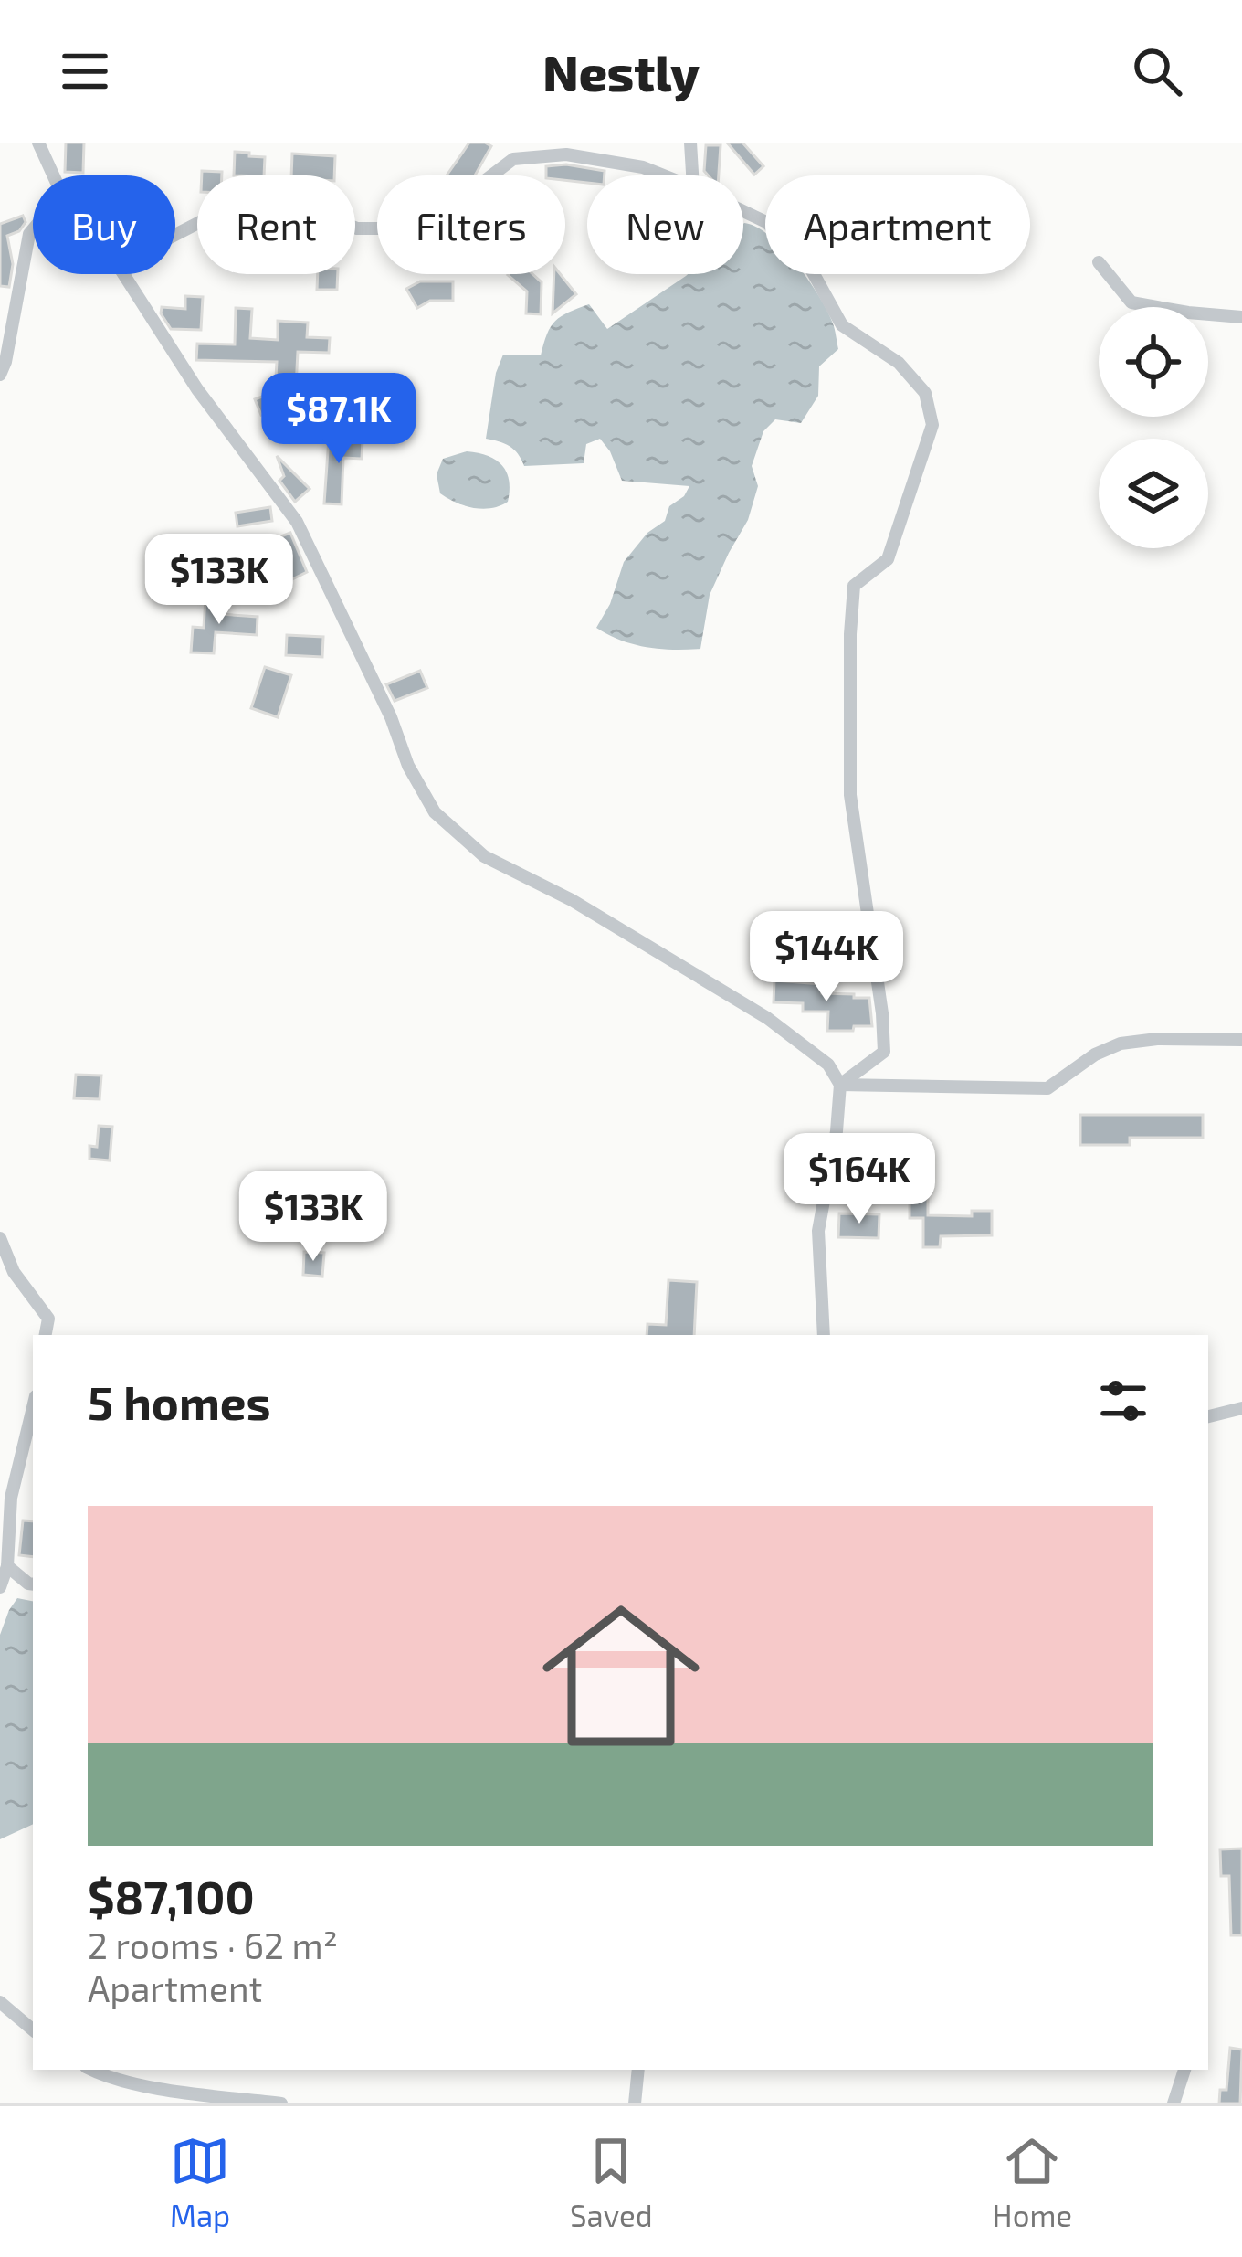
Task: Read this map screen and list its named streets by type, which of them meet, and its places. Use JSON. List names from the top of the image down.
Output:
{
  "page": {
    "header": "Nestly",
    "chip": [
      "Buy",
      "Rent",
      "Filters",
      "New",
      "Apartment"
    ],
    "price": [
      "$87.1K",
      "$133K",
      "$144K",
      "$164K",
      "$133K"
    ],
    "heading": "5 homes",
    "list": [
      {
        "name": "$87,100",
        "note": "2 rooms · 62 m² · Apartment"
      }
    ],
    "tabs": ["Map", "Saved", "Home"]
  }
}
